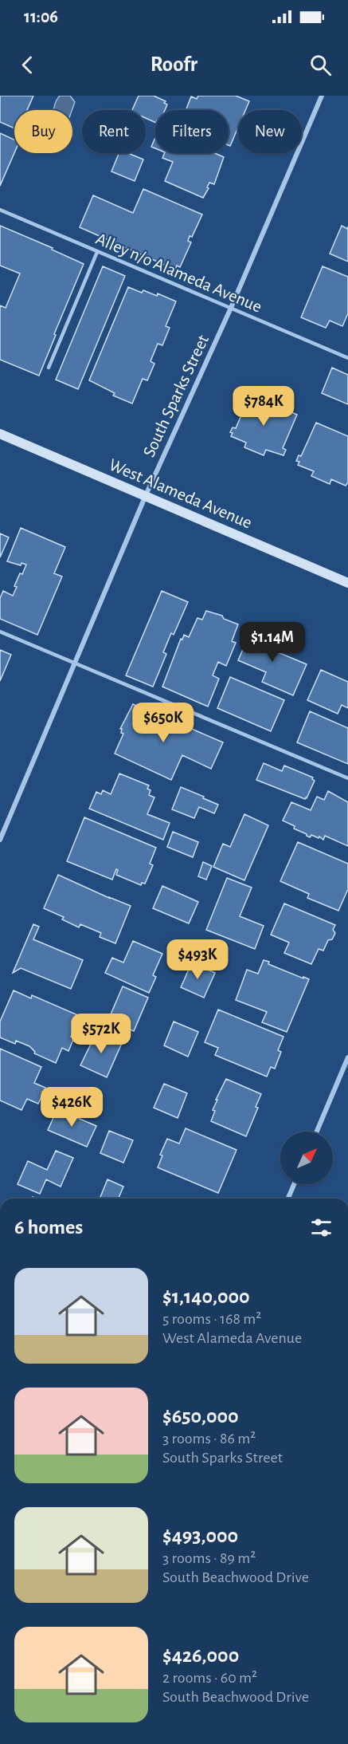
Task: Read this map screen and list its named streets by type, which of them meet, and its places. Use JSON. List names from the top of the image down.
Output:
{
  "streets": {
    "main road": ["West Alameda Avenue"],
    "street": ["South Sparks Street"],
    "lane": ["Alley n/o Alameda Avenue"]
  },
  "crossings": [
    ["Alley n/o Alameda Avenue", "South Sparks Street"],
    ["South Sparks Street", "West Alameda Avenue"]
  ],
  "north": "top right",
  "page": {
    "status": "11:06",
    "header": "Roofr",
    "chip": [
      "Buy",
      "Rent",
      "Filters",
      "New"
    ],
    "price": [
      "$784K",
      "$1.14M",
      "$650K",
      "$493K",
      "$572K",
      "$426K"
    ],
    "heading": "6 homes",
    "list": [
      {
        "name": "$1,140,000",
        "note": "5 rooms · 168 m² · West Alameda Avenue"
      },
      {
        "name": "$650,000",
        "note": "3 rooms · 86 m² · South Sparks Street"
      },
      {
        "name": "$493,000",
        "note": "3 rooms · 89 m² · South Beachwood Drive"
      },
      {
        "name": "$426,000",
        "note": "2 rooms · 60 m² · South Beachwood Drive"
      }
    ]
  }
}
